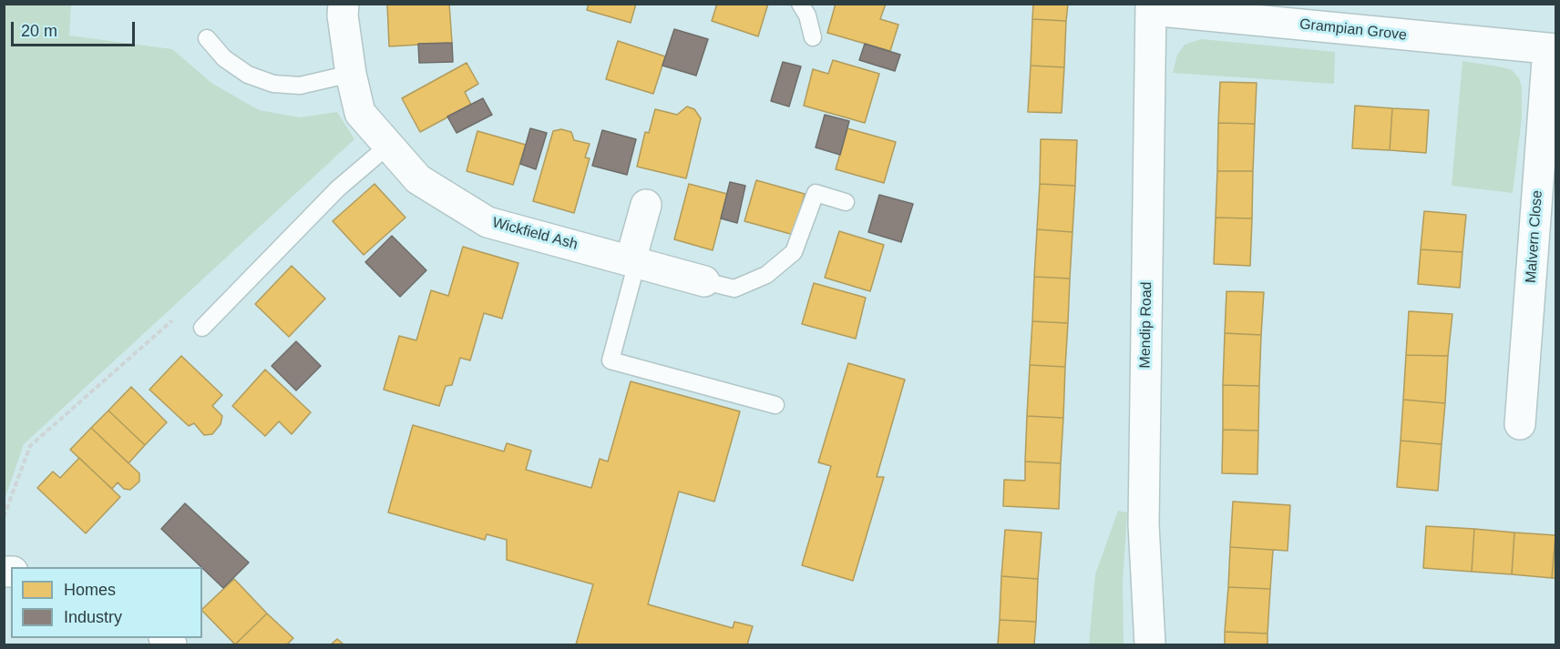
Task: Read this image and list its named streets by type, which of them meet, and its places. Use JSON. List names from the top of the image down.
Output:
{
  "streets": {
    "street": [
      "Grampian Grove",
      "Wickfield Ash",
      "Malvern Close",
      "Mendip Road"
    ]
  },
  "crossings": [
    ["Grampian Grove", "Malvern Close"],
    ["Grampian Grove", "Mendip Road"]
  ],
  "legend": ["Homes", "Industry"],
  "scale_bar": "20 m"
}
